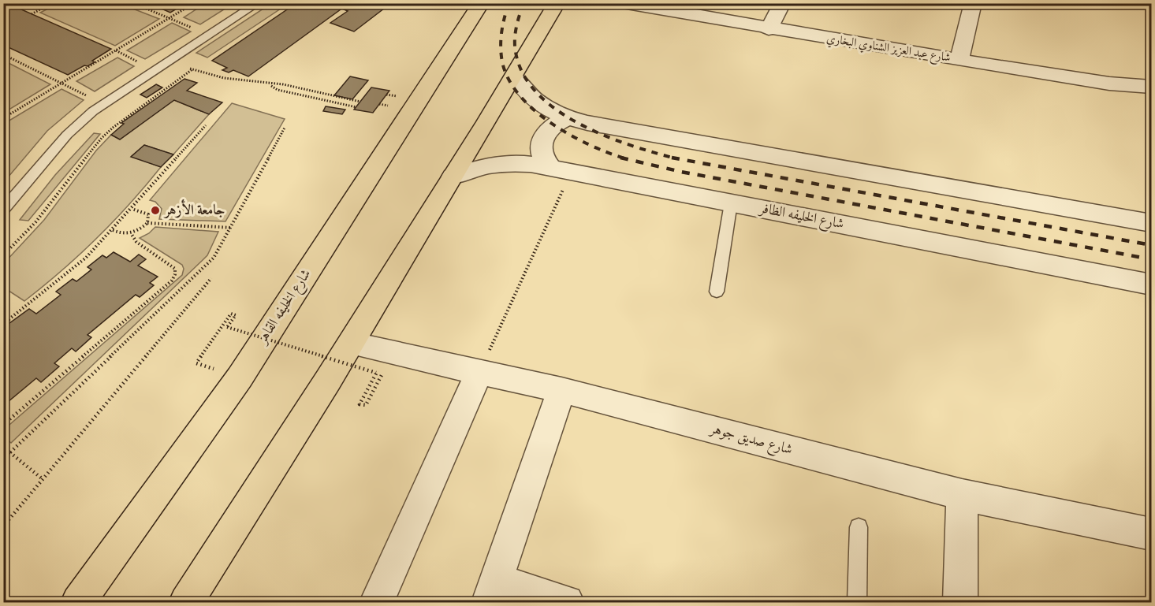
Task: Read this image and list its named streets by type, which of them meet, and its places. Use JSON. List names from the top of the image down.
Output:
{
  "streets": {
    "main road": ["شارع الخليفه القاهر"],
    "street": ["شارع عبد العزيز الشناوي البخاري", "شارع الخليفه الظافر", "شارع صديق جوهر"]
  },
  "places": ["جامعة الأزهر"]
}
